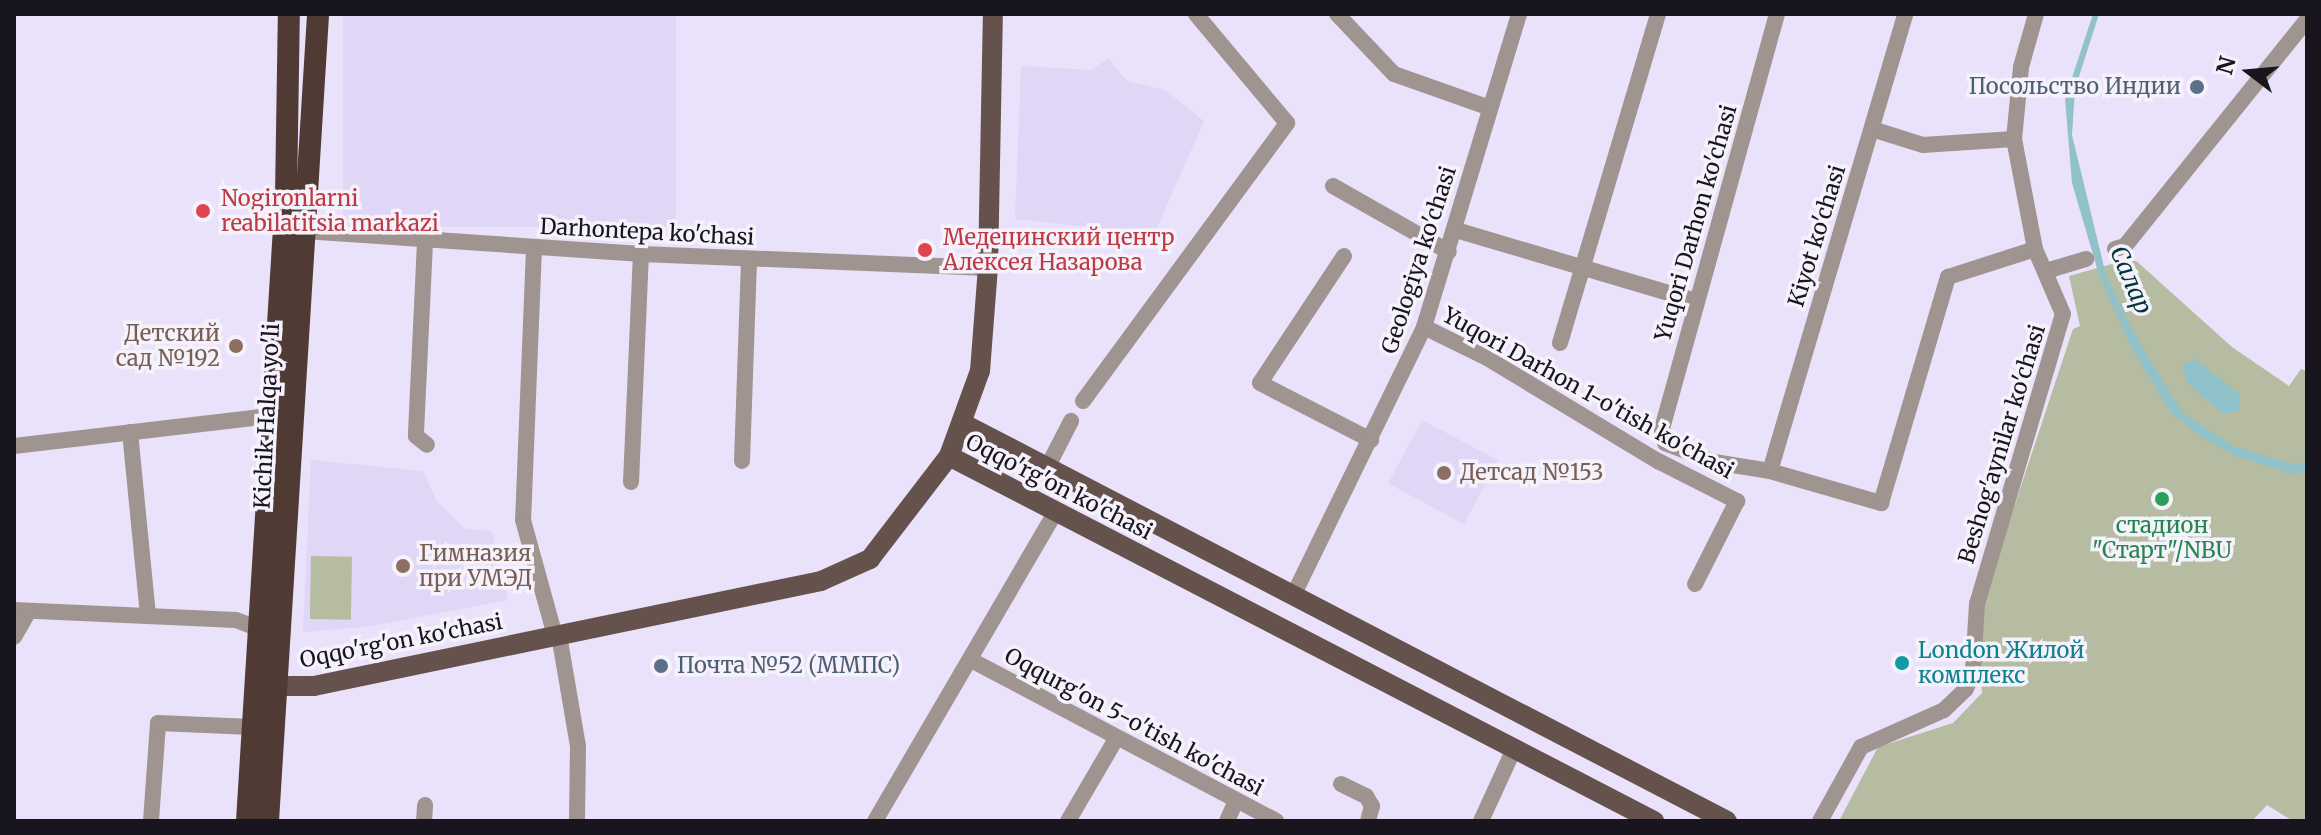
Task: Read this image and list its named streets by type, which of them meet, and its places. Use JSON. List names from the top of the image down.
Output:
{
  "streets": {
    "highway": ["Kichik Halqa yo'li"],
    "main road": ["Oqqo'rg'on ko'chasi"],
    "street": [
      "Yuqori Darhon ko'chasi",
      "Darhontepa ko'chasi",
      "Kiyot ko'chasi",
      "Geologiya ko'chasi",
      "Yuqori Darhon 1-o'tish ko'chasi",
      "Beshog'aynilar ko'chasi",
      "Oqqurg'on 5-o'tish ko'chasi"
    ]
  },
  "crossings": [
    ["Yuqori Darhon ko'chasi", "Yuqori Darhon 1-o'tish ko'chasi"],
    ["Darhontepa ko'chasi", "Kichik Halqa yo'li"],
    ["Kiyot ko'chasi", "Yuqori Darhon 1-o'tish ko'chasi"],
    ["Geologiya ko'chasi", "Yuqori Darhon 1-o'tish ko'chasi"],
    ["Geologiya ko'chasi", "Oqqo'rg'on ko'chasi"],
    ["Yuqori Darhon 1-o'tish ko'chasi", "Beshog'aynilar ko'chasi"],
    ["Kichik Halqa yo'li", "Oqqo'rg'on ko'chasi"]
  ],
  "water": ["Салар"],
  "places": [
    "Посольство Индии",
    "Nogironlarni reabilatitsia markazi",
    "Медецинский центр Алексея Назарова",
    "Детский сад №192",
    "Детсад №153",
    "стадион \"Старт\"/NBU",
    "Гимназия при УМЭД",
    "London Жилой комплекс",
    "Почта №52 (ММПС)"
  ],
  "north": "left"
}
